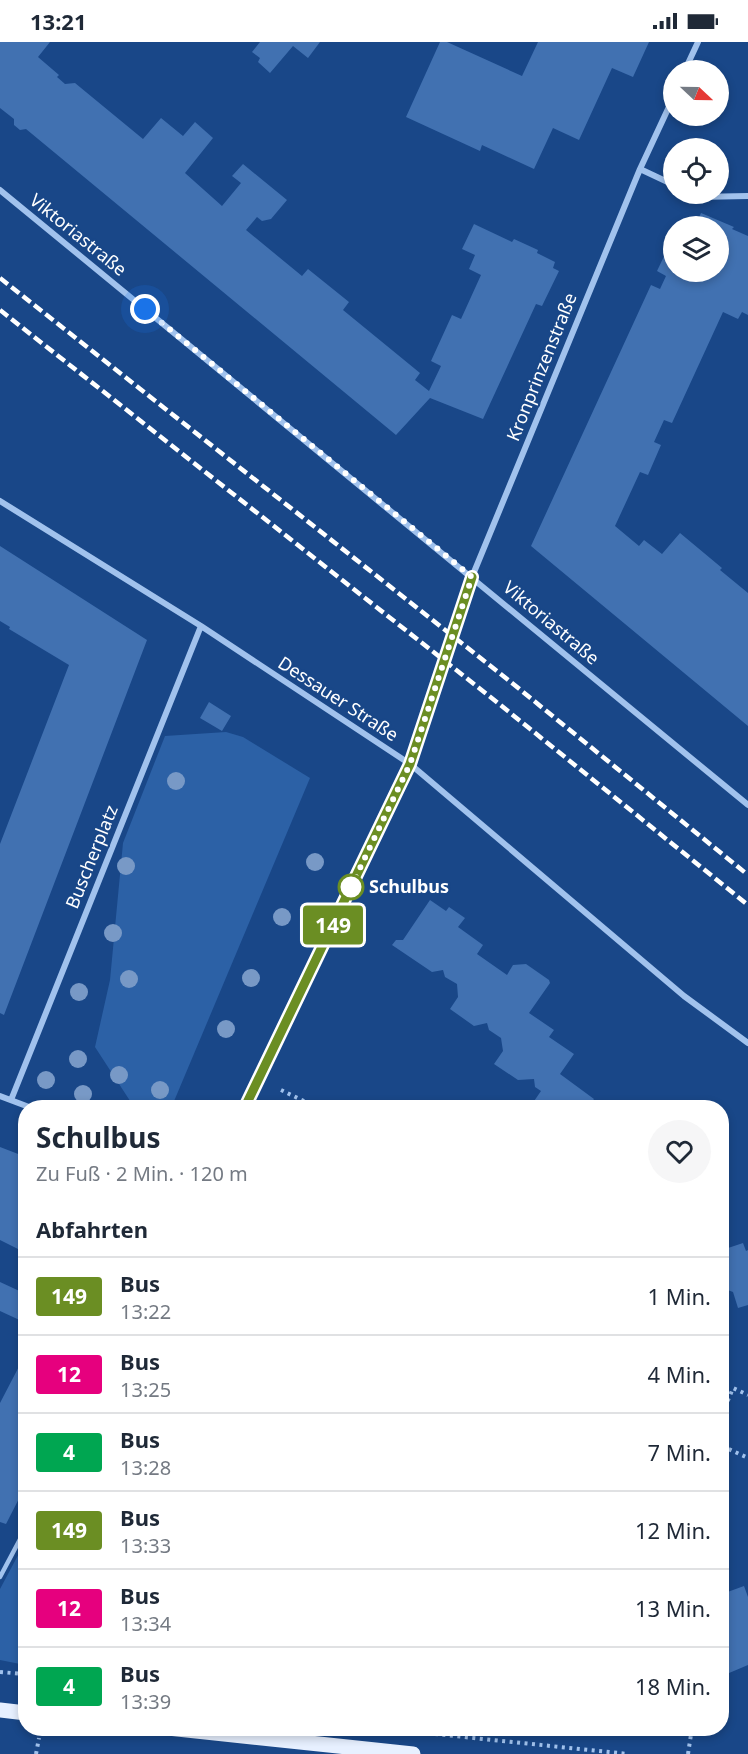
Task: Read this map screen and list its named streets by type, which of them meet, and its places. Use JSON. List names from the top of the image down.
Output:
{
  "streets": {
    "street": [
      "Viktoriastraße",
      "Kronprinzenstraße",
      "Dessauer Straße",
      "Buscherplatz"
    ]
  },
  "crossings": [
    ["Viktoriastraße", "Kronprinzenstraße"],
    ["Kronprinzenstraße", "Dessauer Straße"],
    ["Dessauer Straße", "Buscherplatz"]
  ],
  "places": ["Schulbus"],
  "lines": ["bus line 149"],
  "north": "right",
  "page": {
    "status": "13:21",
    "on_map": "149",
    "heading": [
      ["Schulbus", "Zu Fuß · 2 Min. · 120 m"],
      "Abfahrten"
    ],
    "list": [
      {
        "mark": "149",
        "name": "Bus",
        "note": "13:22",
        "value": "1 Min."
      },
      {
        "mark": "12",
        "name": "Bus",
        "note": "13:25",
        "value": "4 Min."
      },
      {
        "mark": "4",
        "name": "Bus",
        "note": "13:28",
        "value": "7 Min."
      },
      {
        "mark": "149",
        "name": "Bus",
        "note": "13:33",
        "value": "12 Min."
      },
      {
        "mark": "12",
        "name": "Bus",
        "note": "13:34",
        "value": "13 Min."
      },
      {
        "mark": "4",
        "name": "Bus",
        "note": "13:39",
        "value": "18 Min."
      }
    ]
  }
}
